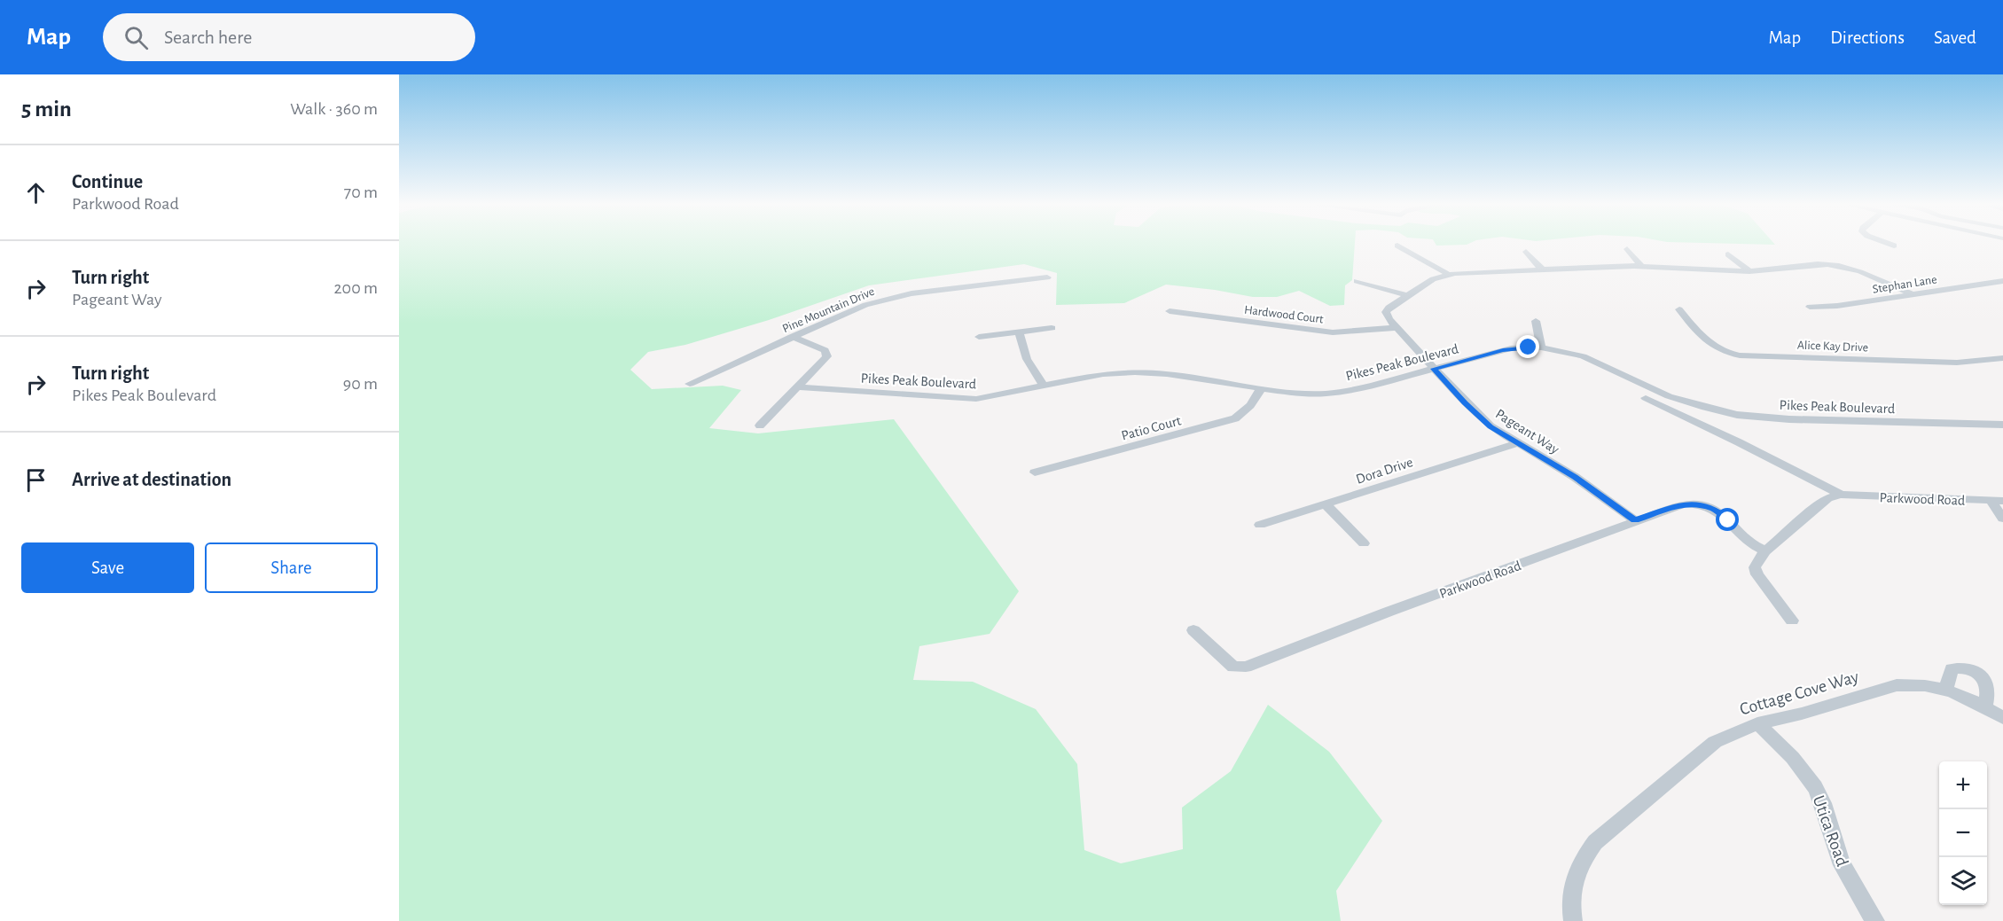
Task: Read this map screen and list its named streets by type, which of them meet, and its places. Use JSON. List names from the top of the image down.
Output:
{
  "streets": {
    "street": [
      "Stephan Lane",
      "Pine Mountain Drive",
      "Hardwood Court",
      "Alice Kay Drive",
      "Pikes Peak Boulevard",
      "Patio Court",
      "Pageant Way",
      "Dora Drive",
      "Parkwood Road",
      "Cottage Cove Way",
      "Utica Road"
    ]
  },
  "crossings": [
    ["Hardwood Court", "Pageant Way"],
    ["Pikes Peak Boulevard", "Patio Court"],
    ["Pikes Peak Boulevard", "Pageant Way"],
    ["Pikes Peak Boulevard", "Parkwood Road"],
    ["Pageant Way", "Dora Drive"],
    ["Pageant Way", "Parkwood Road"],
    ["Cottage Cove Way", "Utica Road"]
  ],
  "page": {
    "header": "Map",
    "search": "Search here",
    "nav": ["Map", "Directions", "Saved"],
    "heading": ["5 min", "Walk · 360 m"],
    "list": [
      ["Continue", "Parkwood Road", "70 m"],
      ["Turn right", "Pageant Way", "200 m"],
      ["Turn right", "Pikes Peak Boulevard", "90 m"],
      "Arrive at destination"
    ],
    "buttons": ["Save", "Share"],
    "map_buttons": ["+", "−"]
  }
}
